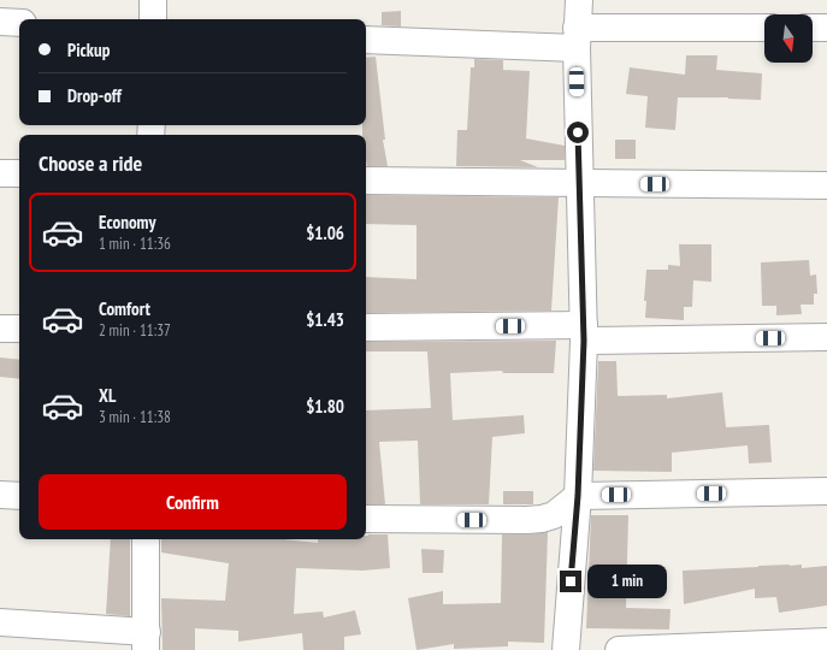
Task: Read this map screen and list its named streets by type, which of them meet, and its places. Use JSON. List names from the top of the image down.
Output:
{
  "north": "bottom",
  "page": {
    "banner": ["Pickup", "Drop-off"],
    "heading": "Choose a ride",
    "list": [
      {
        "name": "Economy",
        "note": "1 min · 11:36",
        "value": "$1.06"
      },
      {
        "name": "Comfort",
        "note": "2 min · 11:37",
        "value": "$1.43"
      },
      {
        "name": "XL",
        "note": "3 min · 11:38",
        "value": "$1.80"
      }
    ],
    "buttons": "Confirm",
    "bubble": "1 min"
  }
}
